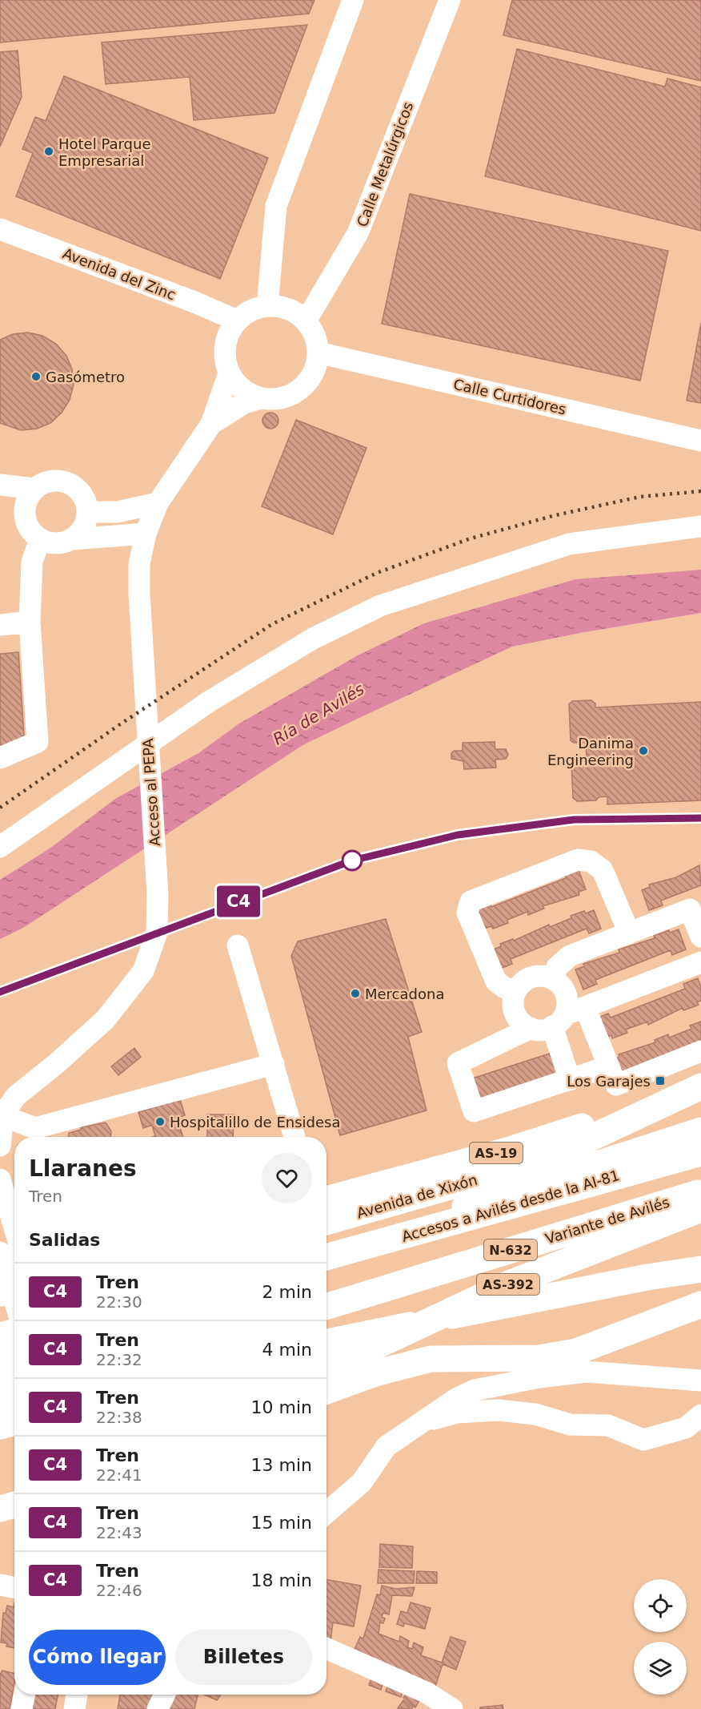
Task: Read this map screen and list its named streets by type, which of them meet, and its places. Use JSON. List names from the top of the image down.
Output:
{
  "streets": {
    "main road": [
      "AS-19",
      "Avenida de Xixón",
      "Accesos a Avilés desde la AI-81",
      "Variante de Avilés",
      "N-632",
      "AS-392"
    ],
    "street": [
      "Calle Metalúrgicos",
      "Avenida del Zinc",
      "Calle Curtidores",
      "Acceso al PEPA"
    ]
  },
  "crossings": [
    ["Calle Metalúrgicos", "Avenida del Zinc"],
    ["Calle Metalúrgicos", "Calle Curtidores"],
    ["Avenida del Zinc", "Calle Curtidores"]
  ],
  "water": ["Ría de Avilés"],
  "places": {
    "other": [
      "Hotel Parque Empresarial",
      "Gasómetro",
      "Danima Engineering",
      "Mercadona",
      "Hospitalillo de Ensidesa"
    ],
    "transit": ["Los Garajes"]
  },
  "page": {
    "on_map": "C4",
    "heading": [
      ["Llaranes", "Tren"],
      "Salidas"
    ],
    "list": [
      {
        "mark": "C4",
        "name": "Tren",
        "note": "22:30",
        "value": "2 min"
      },
      {
        "mark": "C4",
        "name": "Tren",
        "note": "22:32",
        "value": "4 min"
      },
      {
        "mark": "C4",
        "name": "Tren",
        "note": "22:38",
        "value": "10 min"
      },
      {
        "mark": "C4",
        "name": "Tren",
        "note": "22:41",
        "value": "13 min"
      },
      {
        "mark": "C4",
        "name": "Tren",
        "note": "22:43",
        "value": "15 min"
      },
      {
        "mark": "C4",
        "name": "Tren",
        "note": "22:46",
        "value": "18 min"
      }
    ],
    "buttons": ["Cómo llegar", "Billetes"]
  }
}
